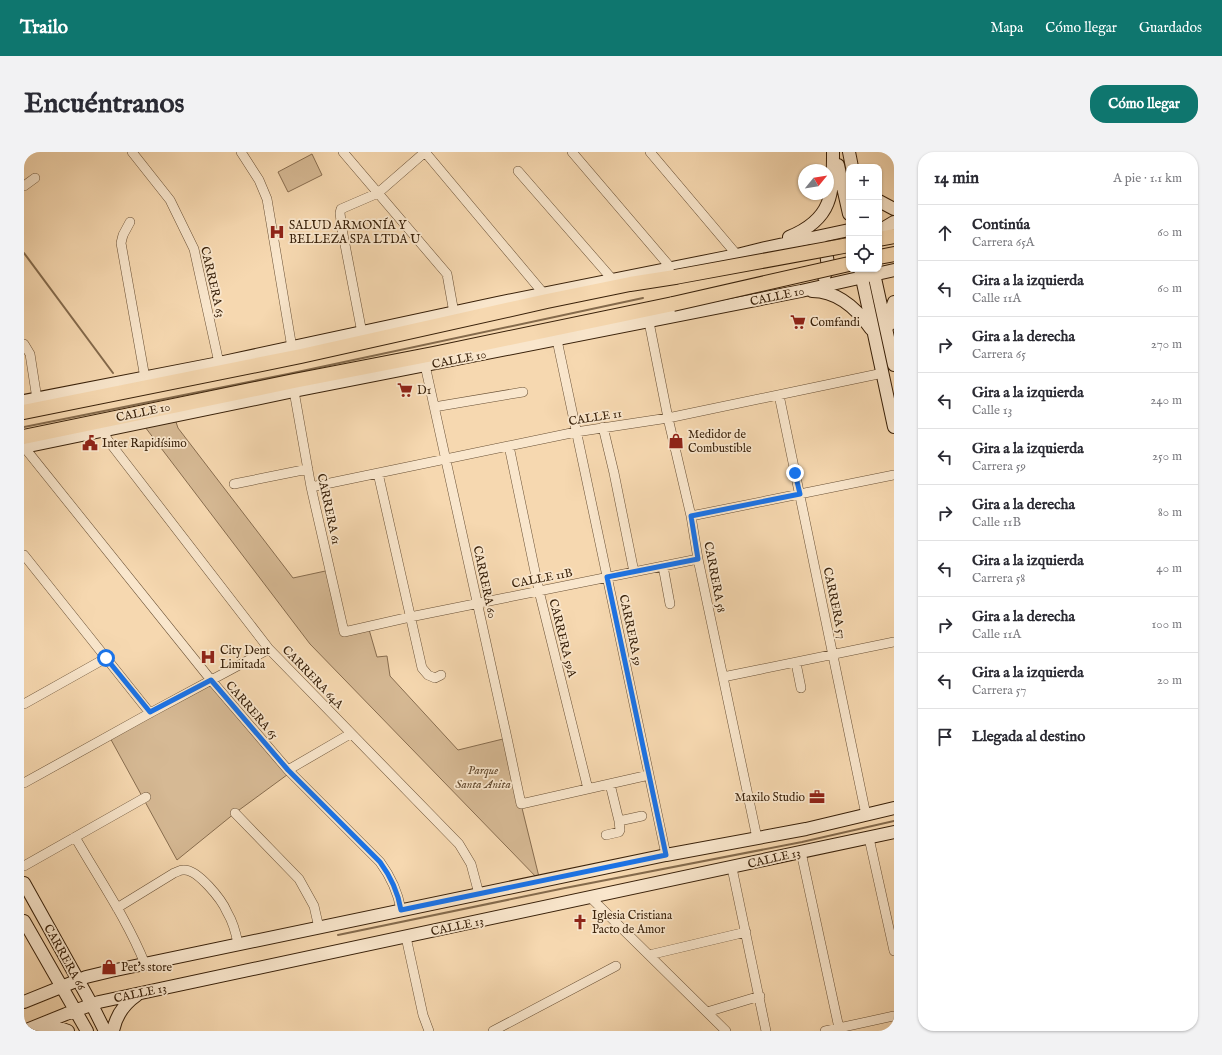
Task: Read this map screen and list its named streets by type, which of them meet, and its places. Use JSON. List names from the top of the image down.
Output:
{
  "streets": {
    "main road": ["CALLE 10"],
    "street": [
      "CARRERA 63",
      "CALLE 11",
      "CARRERA 61",
      "CARRERA 58",
      "CALLE 11B",
      "CARRERA 60",
      "CARRERA 57",
      "CARRERA 59",
      "CARRERA 59A",
      "CARRERA 64A",
      "CARRERA 65",
      "CALLE 13",
      "CARRERA 66"
    ]
  },
  "crossings": [
    ["CARRERA 63", "CALLE 10"],
    ["CALLE 10", "CARRERA 61"],
    ["CALLE 10", "CARRERA 58"],
    ["CALLE 10", "CARRERA 60"],
    ["CALLE 10", "CARRERA 59"],
    ["CALLE 10", "CARRERA 64A"],
    ["CALLE 10", "CARRERA 65"],
    ["CALLE 11", "CARRERA 61"],
    ["CALLE 11", "CARRERA 58"],
    ["CALLE 11", "CARRERA 60"],
    ["CALLE 11", "CARRERA 57"],
    ["CALLE 11", "CARRERA 59"],
    ["CALLE 11", "CARRERA 59A"],
    ["CARRERA 61", "CALLE 11B"],
    ["CARRERA 58", "CALLE 11B"],
    ["CARRERA 58", "CALLE 13"],
    ["CALLE 11B", "CARRERA 60"],
    ["CALLE 11B", "CARRERA 59"],
    ["CALLE 11B", "CARRERA 59A"],
    ["CARRERA 60", "CARRERA 59A"],
    ["CARRERA 57", "CALLE 13"],
    ["CARRERA 59", "CALLE 13"],
    ["CARRERA 64A", "CALLE 13"],
    ["CARRERA 65", "CALLE 13"],
    ["CALLE 13", "CARRERA 66"]
  ],
  "parks": ["Parque Santa Anita"],
  "places": {
    "hospital": ["SALUD ARMONÍA Y BELLEZA SPA LTDA U", "City Dent Limitada"],
    "supermarket": ["Comfandi", "D1"],
    "shop": ["Medidor de Combustible", "Pet's store"],
    "public building": ["Inter Rapidísimo"],
    "office": ["Maxilo Studio"],
    "church": ["Iglesia Cristiana Pacto de Amor"]
  },
  "north": "top right",
  "page": {
    "header": "Trailo",
    "nav": ["Mapa", "Cómo llegar", "Guardados"],
    "buttons": "Cómo llegar",
    "title": "Encuéntranos",
    "heading": ["14 min", "A pie · 1.1 km"],
    "map_buttons": ["+", "−"],
    "list": [
      ["Continúa", "Carrera 65A", "60 m"],
      ["Gira a la izquierda", "Calle 11A", "60 m"],
      ["Gira a la derecha", "Carrera 65", "270 m"],
      ["Gira a la izquierda", "Calle 13", "240 m"],
      ["Gira a la izquierda", "Carrera 59", "250 m"],
      ["Gira a la derecha", "Calle 11B", "80 m"],
      ["Gira a la izquierda", "Carrera 58", "40 m"],
      ["Gira a la derecha", "Calle 11A", "100 m"],
      ["Gira a la izquierda", "Carrera 57", "20 m"],
      "Llegada al destino"
    ]
  }
}
